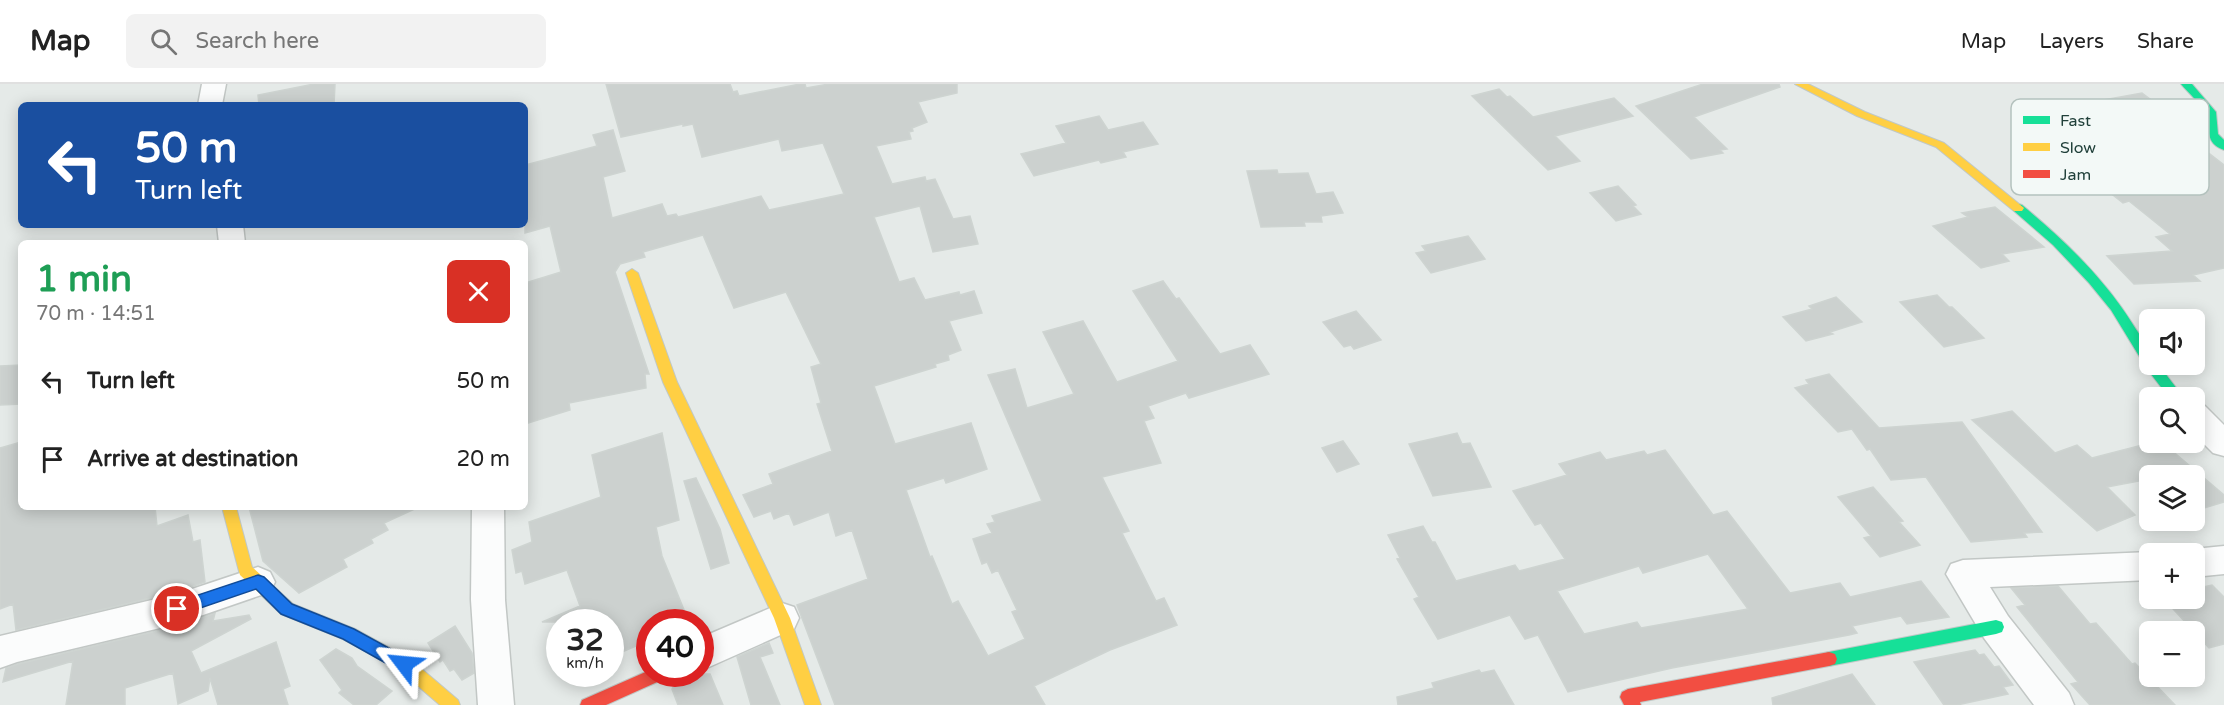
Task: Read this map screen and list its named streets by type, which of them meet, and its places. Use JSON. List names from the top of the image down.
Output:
{
  "legend": ["Fast", "Slow", "Jam"],
  "page": {
    "header": "Map",
    "search": "Search here",
    "nav": ["Map", "Layers", "Share"],
    "turn": ["50 m", "Turn left"],
    "heading": ["1 min", "70 m · 14:51"],
    "map_buttons": ["+", "−"],
    "list": [
      {
        "name": "Turn left",
        "value": "50 m"
      },
      {
        "name": "Arrive at destination",
        "value": "20 m"
      }
    ],
    "speed": "32 km/h",
    "limit": "40"
  }
}
